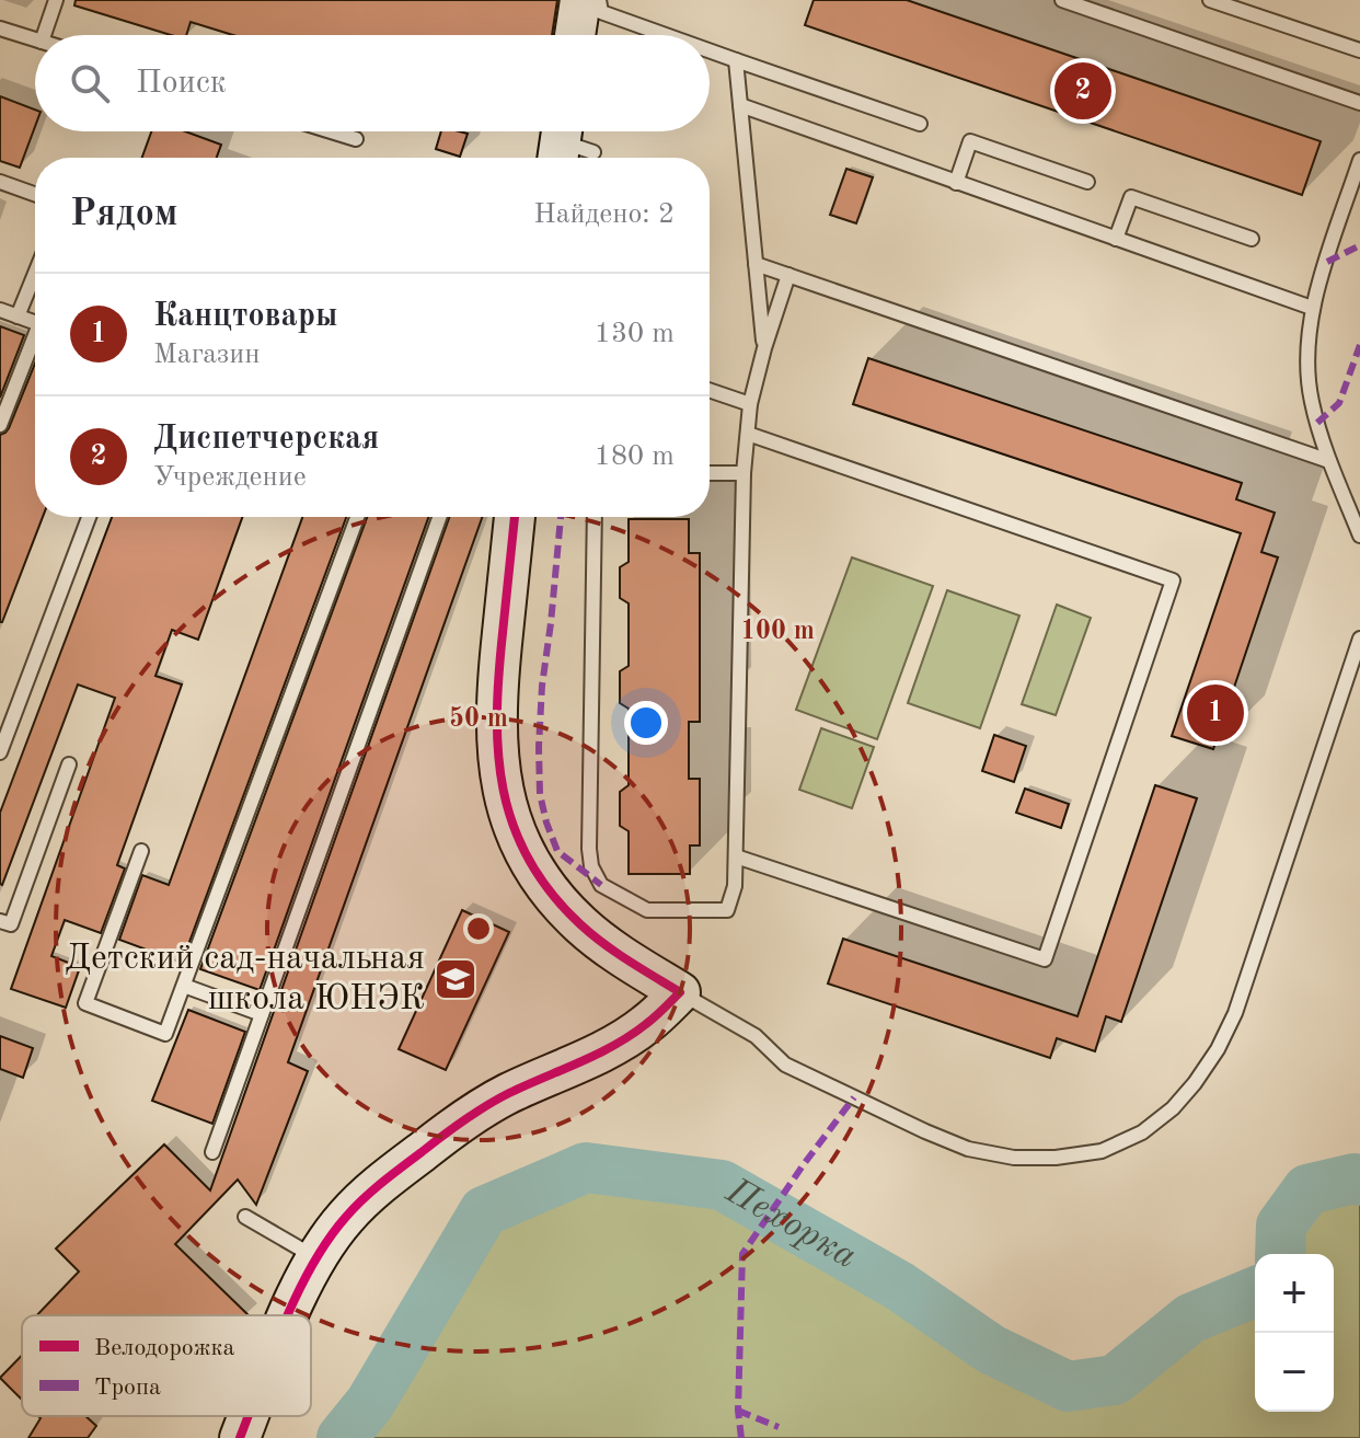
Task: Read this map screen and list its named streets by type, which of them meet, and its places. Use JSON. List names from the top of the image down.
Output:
{
  "water": ["Пехорка"],
  "places": {
    "school or university": ["Детский сад-начальная школа ЮНЭК"]
  },
  "legend": ["Велодорожка", "Тропа"],
  "page": {
    "search": "Поиск",
    "pins": ["2", "1"],
    "heading": ["Рядом", "Найдено: 2"],
    "list": [
      {
        "mark": "1",
        "name": "Канцтовары",
        "note": "Магазин",
        "value": "130 m"
      },
      {
        "mark": "2",
        "name": "Диспетчерская",
        "note": "Учреждение",
        "value": "180 m"
      }
    ],
    "map_buttons": ["+", "−"]
  },
  "rings": ["100 m", "50 m"]
}
